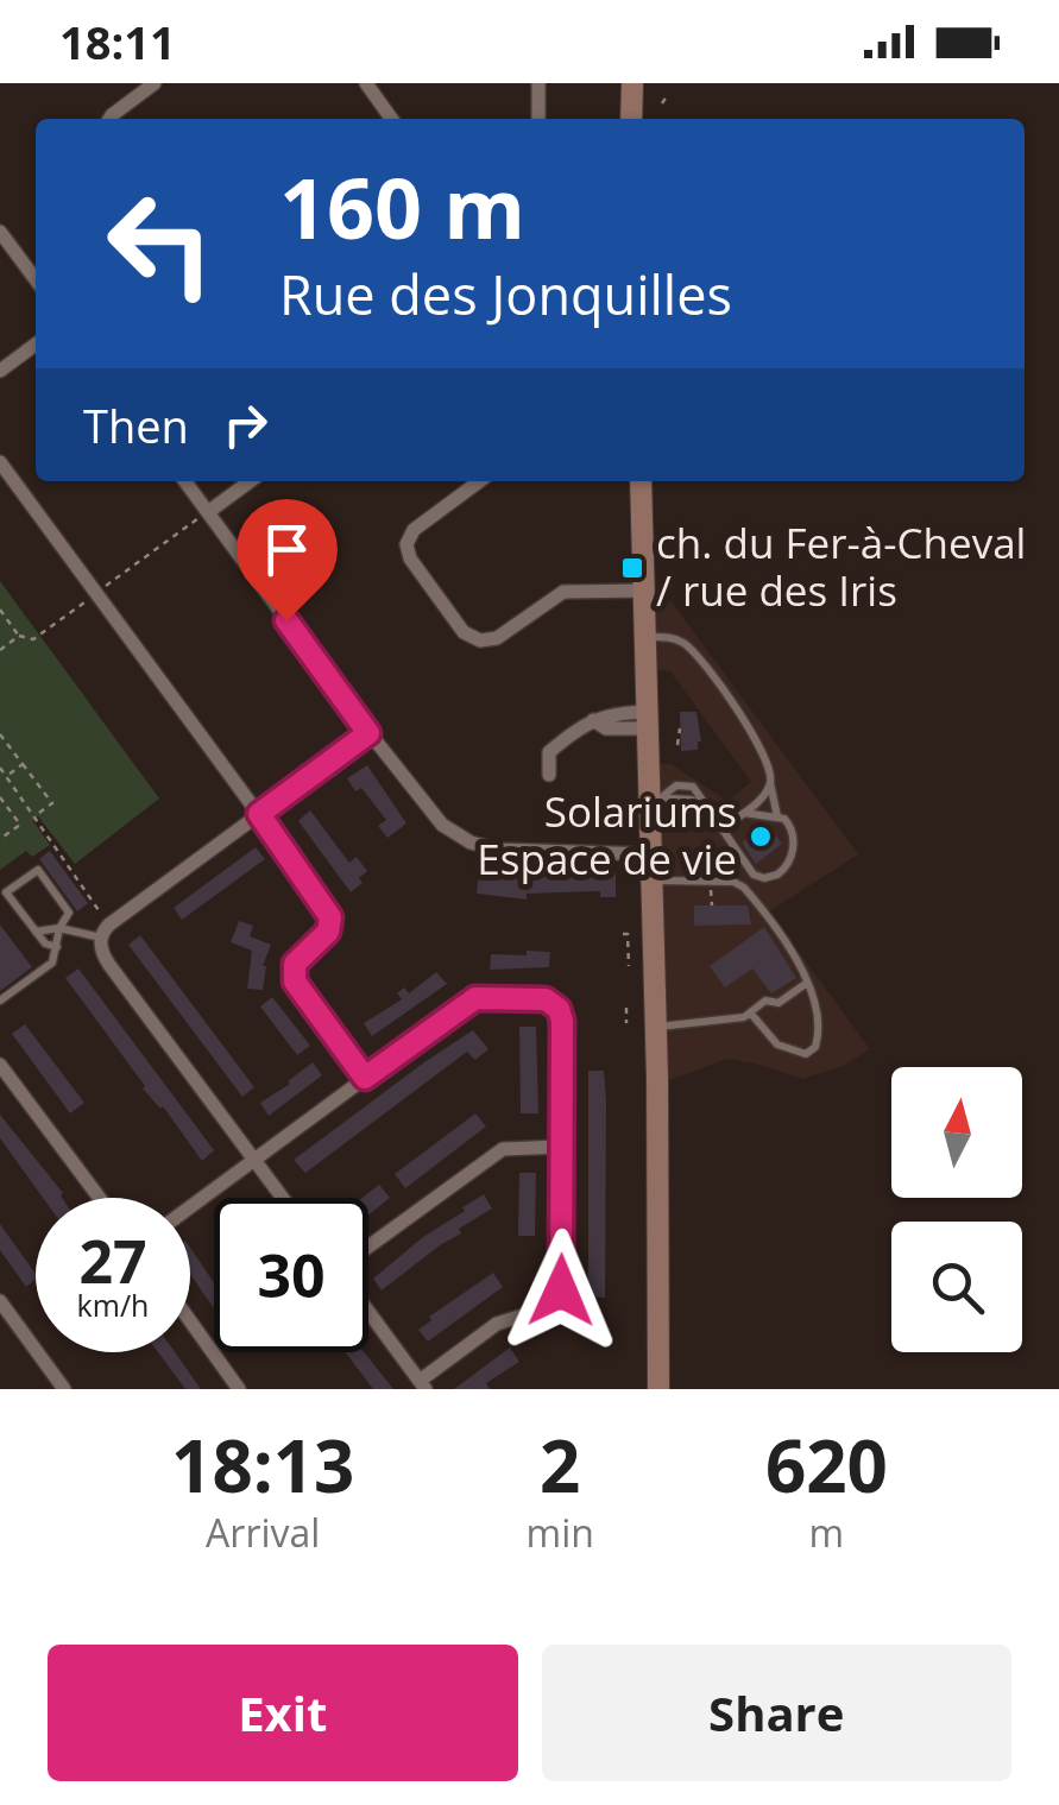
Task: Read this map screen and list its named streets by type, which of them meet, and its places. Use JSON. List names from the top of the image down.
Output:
{
  "places": {
    "transit": ["ch. du Fer-à-Cheval / rue des Iris"],
    "other": ["Solariums Espace de vie"]
  },
  "north": "top",
  "page": {
    "status": "18:11",
    "turn": ["160 m", "Rue des Jonquilles"],
    "then": "Then",
    "speed": "27 km/h",
    "limit": "30",
    "eta": [
      "18:13",
      "Arrival",
      "2",
      "min",
      "620",
      "m"
    ],
    "buttons": ["Exit", "Share"]
  }
}
